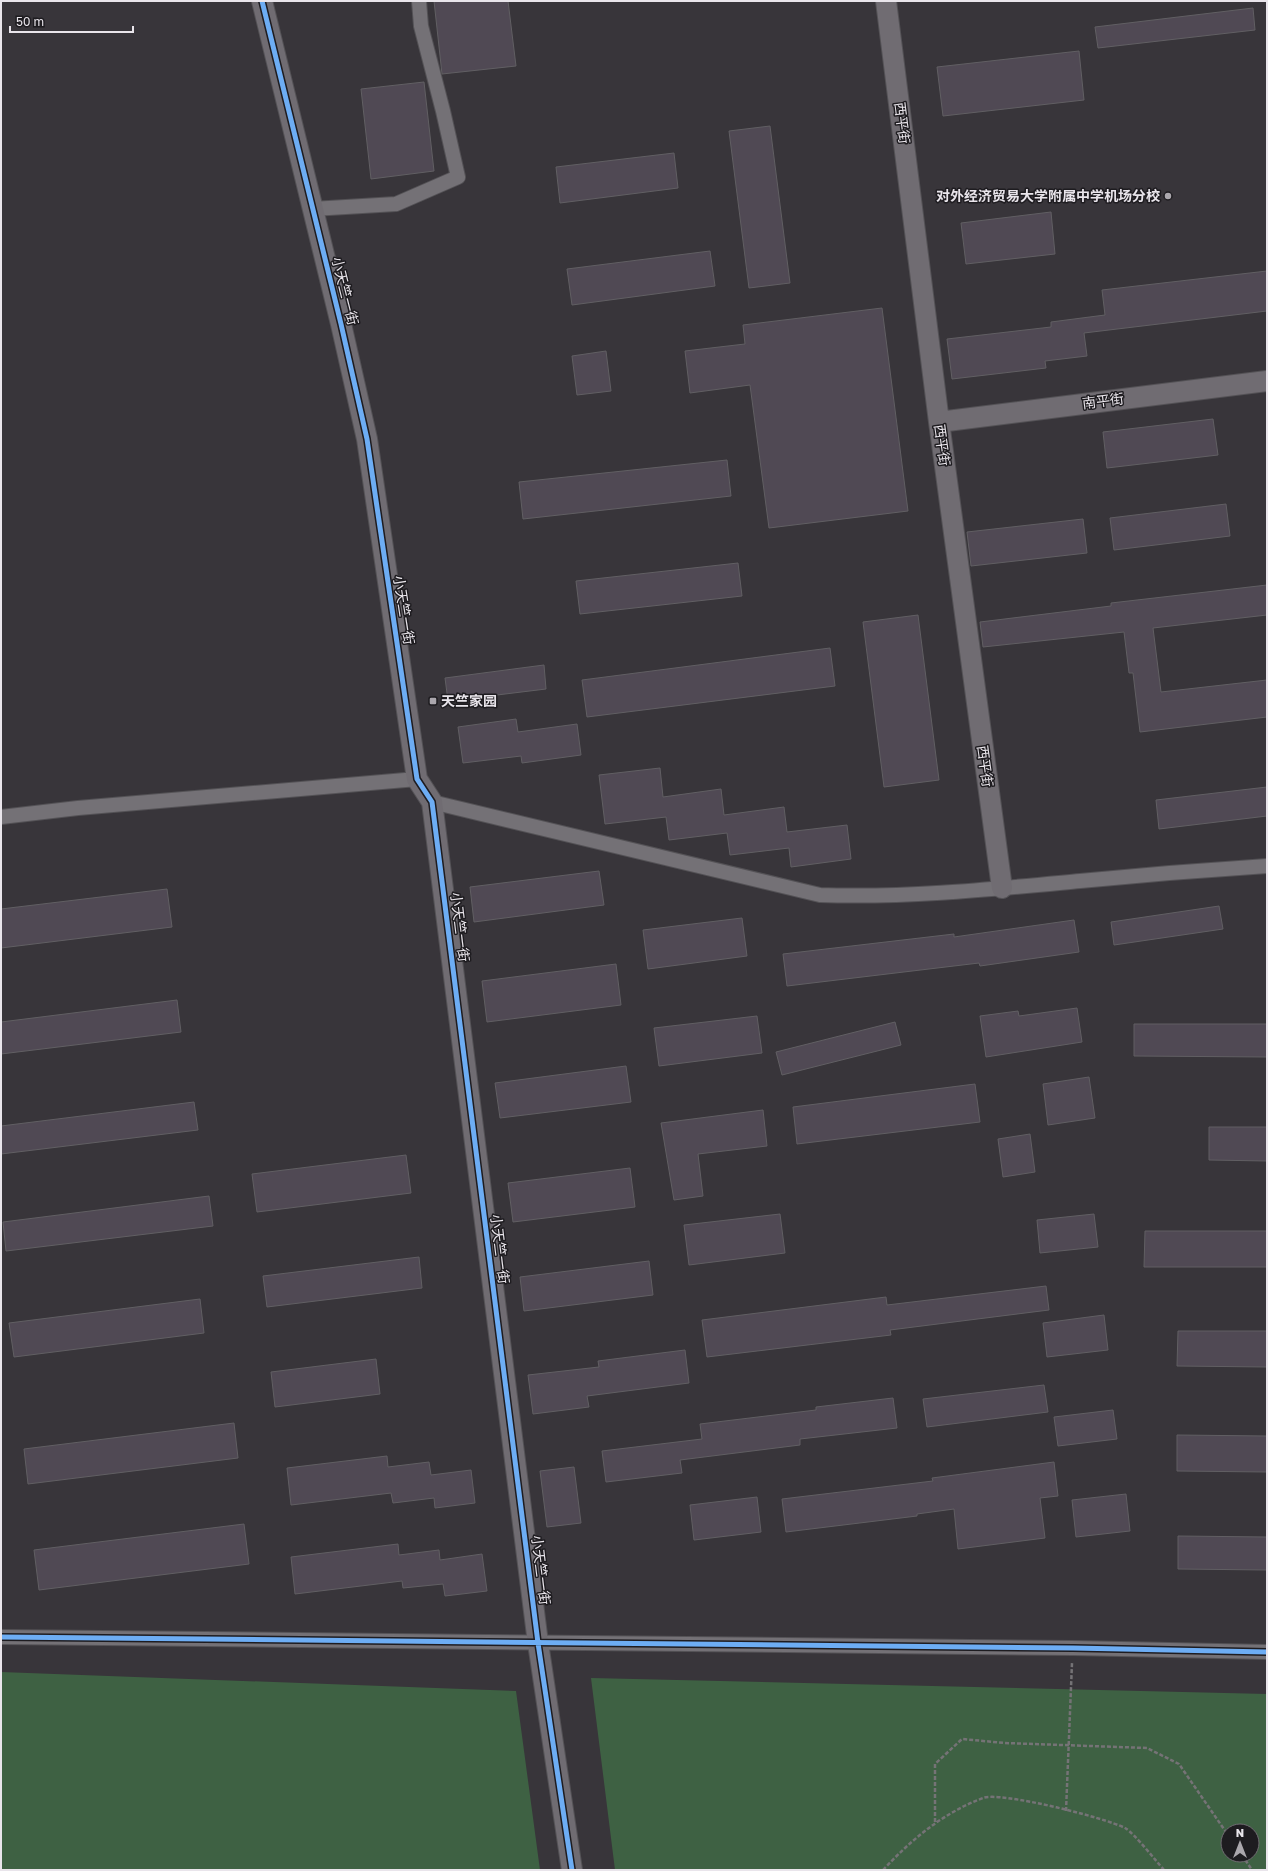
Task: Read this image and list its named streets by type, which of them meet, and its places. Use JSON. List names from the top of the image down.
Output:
{
  "streets": {
    "street": ["西平街", "小天竺一街", "南平街"]
  },
  "crossings": [
    ["西平街", "南平街"]
  ],
  "places": {
    "other": ["对外经济贸易大学附属中学机场分校"],
    "transit": ["天竺家园"]
  },
  "scale_bar": "50 m",
  "north": "top"
}
